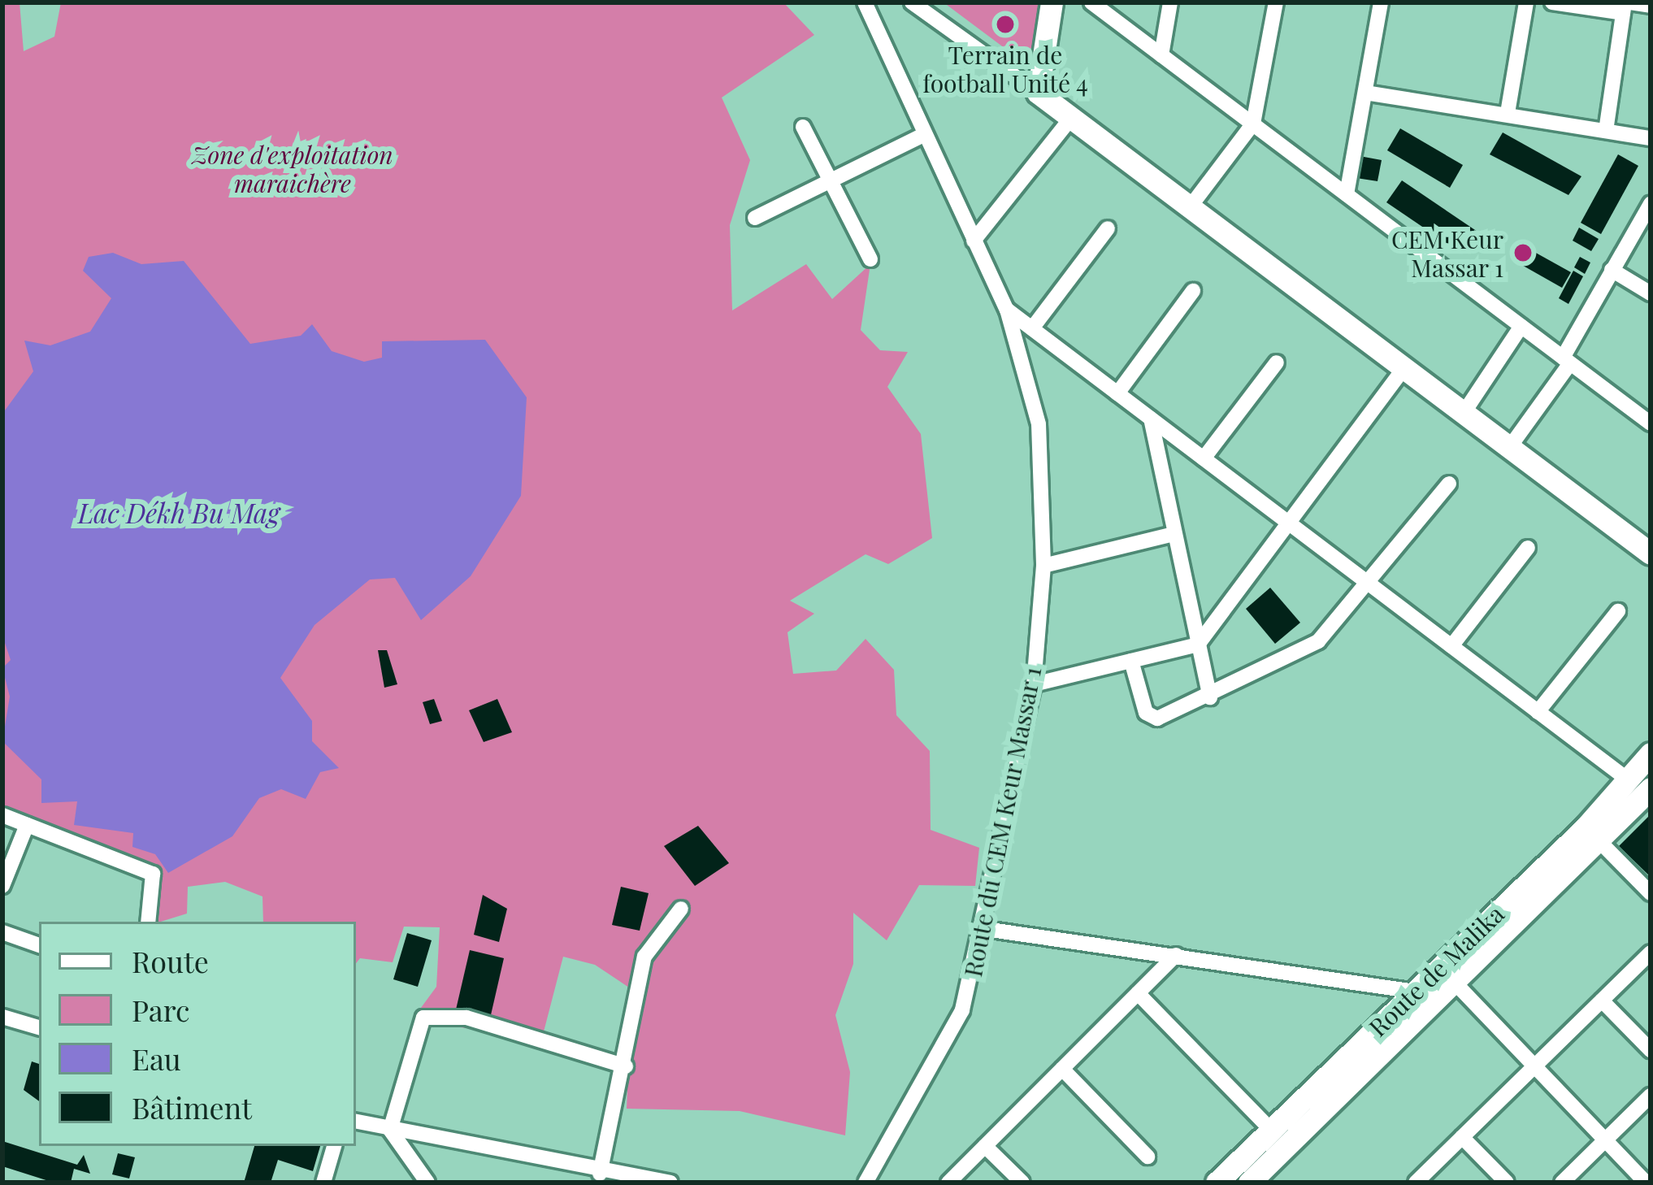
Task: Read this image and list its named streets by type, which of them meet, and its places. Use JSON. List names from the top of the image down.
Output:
{
  "streets": {
    "main road": ["Route de Malika"],
    "street": ["Route du CEM Keur Massar 1"]
  },
  "water": ["Lac Dékh Bu Mag"],
  "parks": ["Zone d'exploitation maraichère"],
  "places": ["Terrain de football Unité 4", "CEM Keur Massar 1"],
  "legend": [
    "Route",
    "Parc",
    "Eau",
    "Bâtiment"
  ]
}
